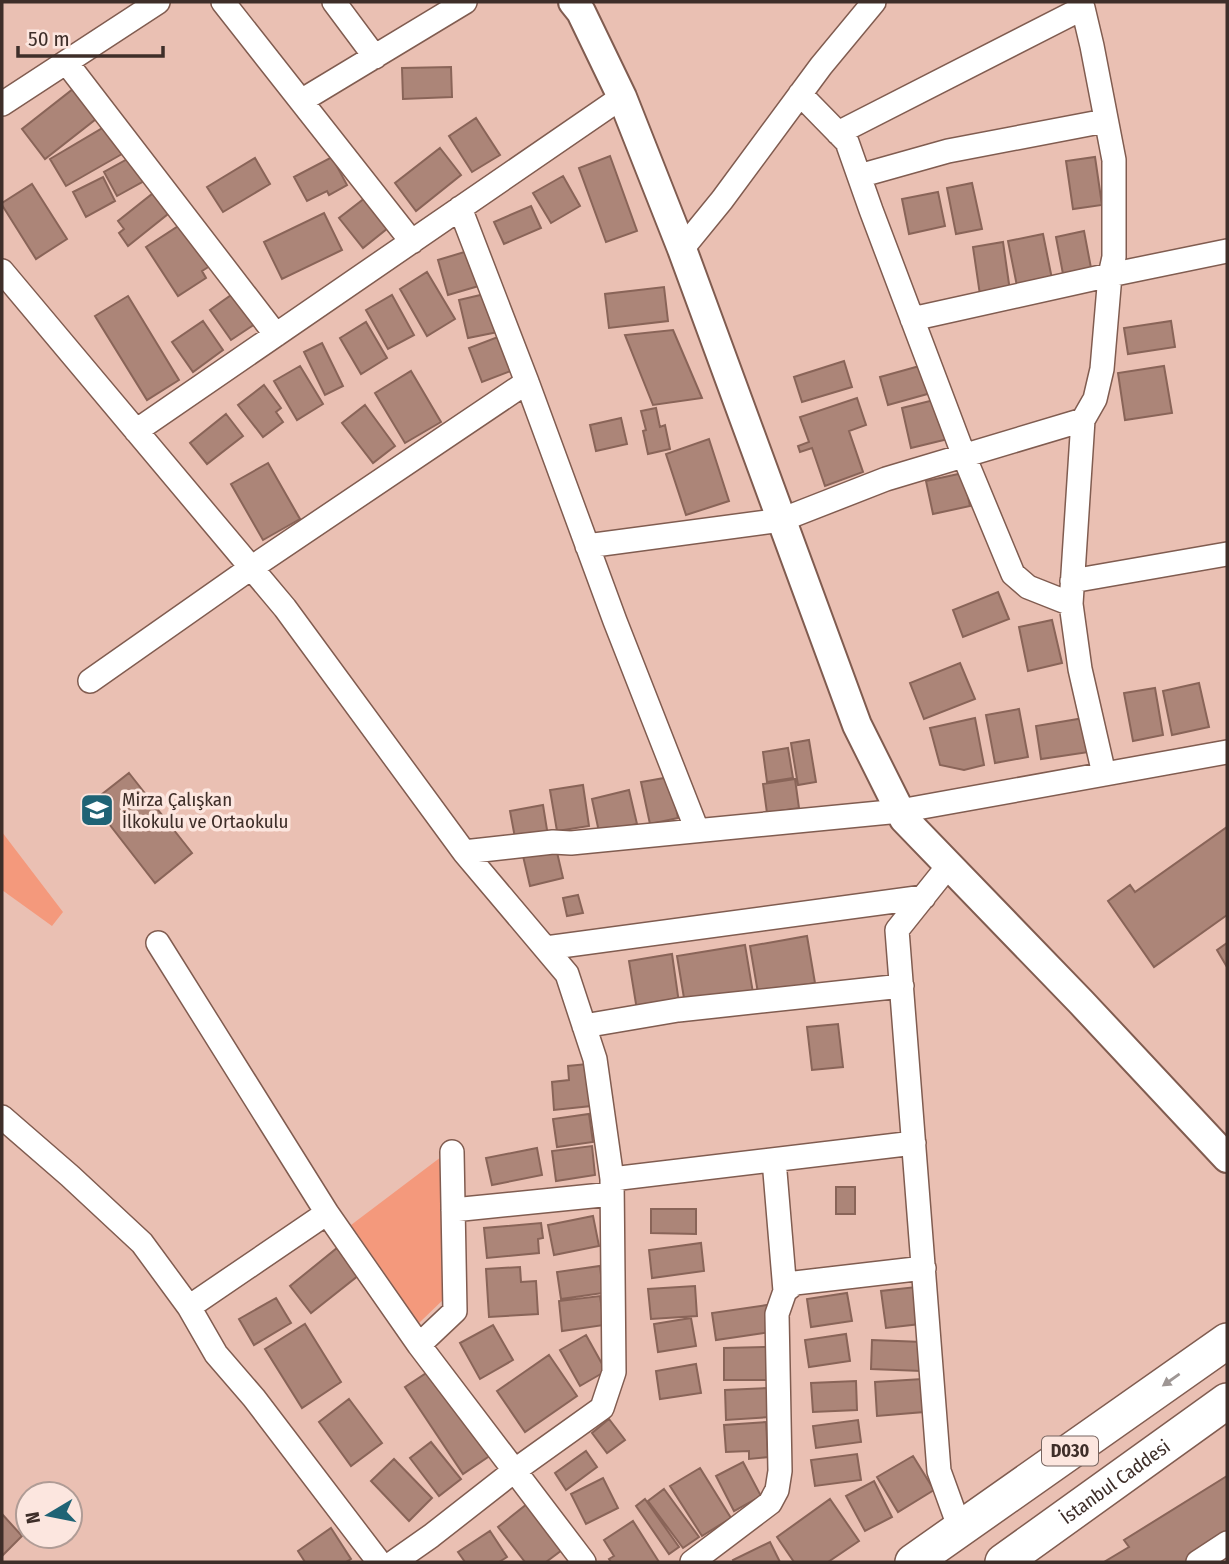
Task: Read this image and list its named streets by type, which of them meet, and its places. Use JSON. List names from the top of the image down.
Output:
{
  "streets": {
    "main road": ["D030", "İstanbul Caddesi"]
  },
  "places": {
    "school or university": ["Mirza Çalışkan İlkokulu ve Ortaokulu"]
  },
  "scale_bar": "50 m",
  "north": "left"
}
